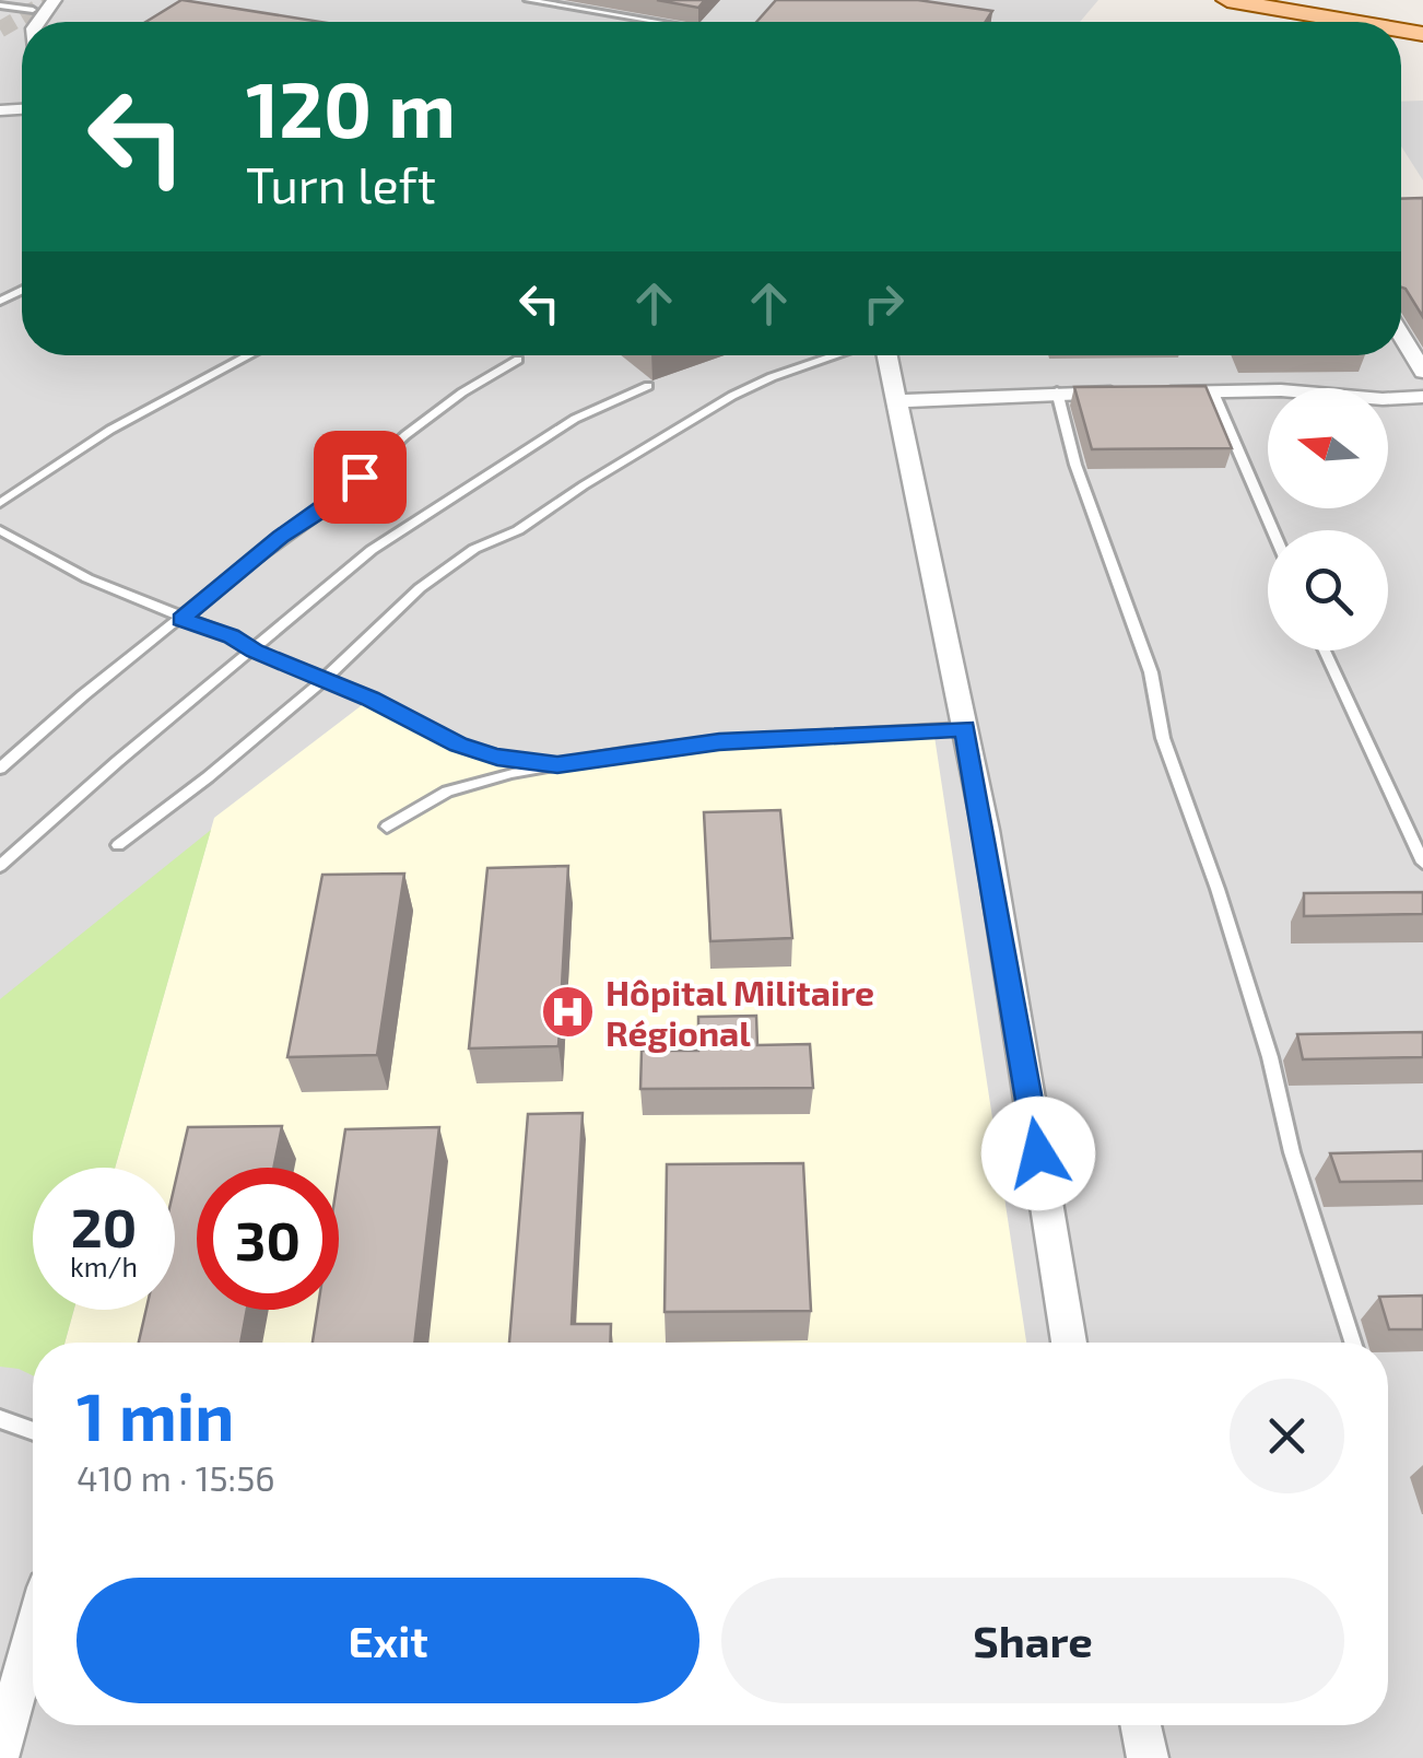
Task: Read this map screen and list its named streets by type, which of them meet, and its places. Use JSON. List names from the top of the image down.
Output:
{
  "places": {
    "hospital": ["Hôpital Militaire Régional"]
  },
  "north": "left",
  "page": {
    "turn": ["120 m", "Turn left"],
    "speed": "20 km/h",
    "limit": "30",
    "heading": ["1 min", "410 m · 15:56"],
    "buttons": ["Exit", "Share"]
  }
}
